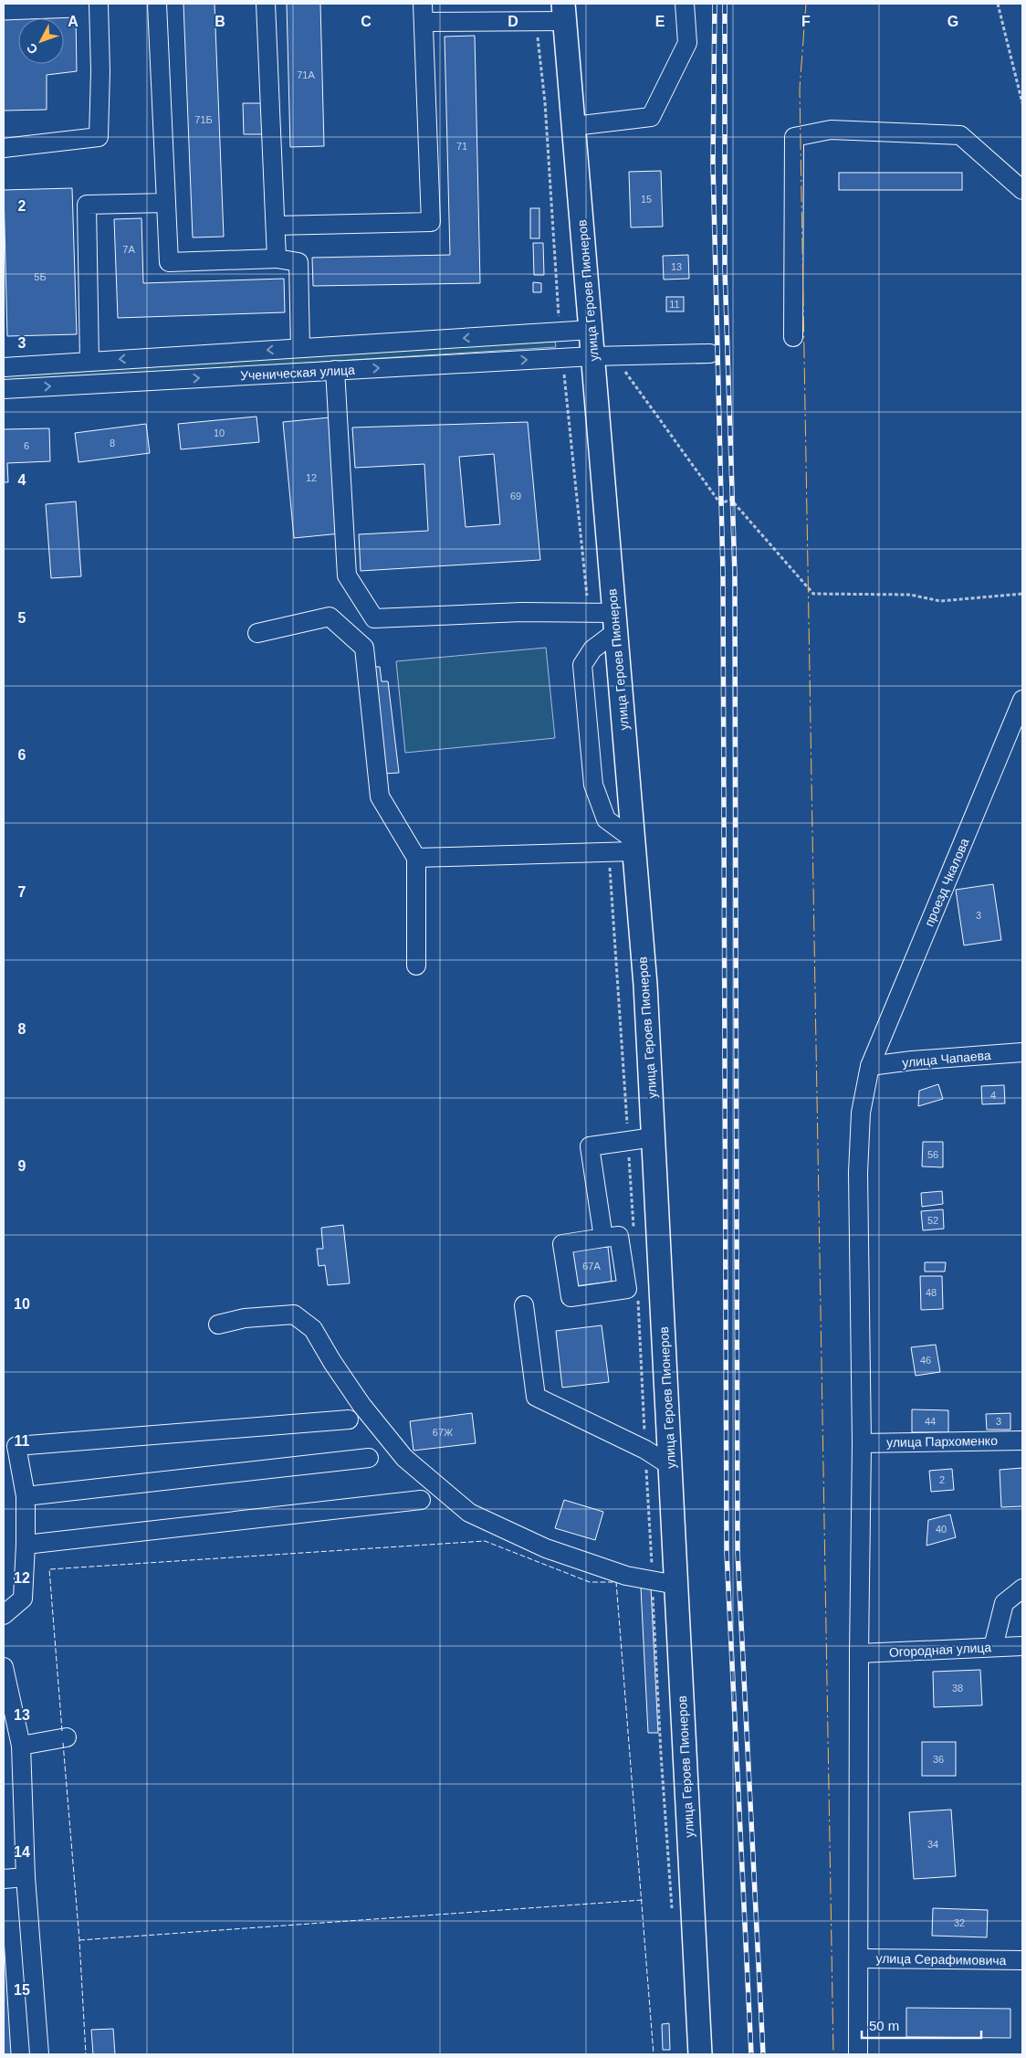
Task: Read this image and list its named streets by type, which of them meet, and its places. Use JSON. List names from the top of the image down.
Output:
{
  "streets": {
    "main road": ["улица Героев Пионеров"],
    "street": [
      "Ученическая улица",
      "проезд Чкалова",
      "улица Чапаева",
      "улица Пархоменко",
      "Огородная улица",
      "улица Серафимовича"
    ]
  },
  "crossings": [
    ["улица Героев Пионеров", "Ученическая улица"],
    ["проезд Чкалова", "улица Чапаева"]
  ],
  "house_numbers": [
    "71А",
    "71Б",
    "71",
    "15",
    "7А",
    "13",
    "5Б",
    "11",
    "10",
    "8",
    "6",
    "12",
    "69",
    "3",
    "4",
    "56",
    "52",
    "67А",
    "48",
    "46",
    "44",
    "3",
    "67Ж",
    "2",
    "40",
    "38",
    "36",
    "34",
    "32"
  ],
  "scale_bar": "50 m",
  "north": "bottom left",
  "grid": {
    "columns": [
      "A",
      "B",
      "C",
      "D",
      "E",
      "F",
      "G"
    ],
    "rows": [
      "2",
      "3",
      "4",
      "5",
      "6",
      "7",
      "8",
      "9",
      "10",
      "11",
      "12",
      "13",
      "14",
      "15"
    ]
  }
}
